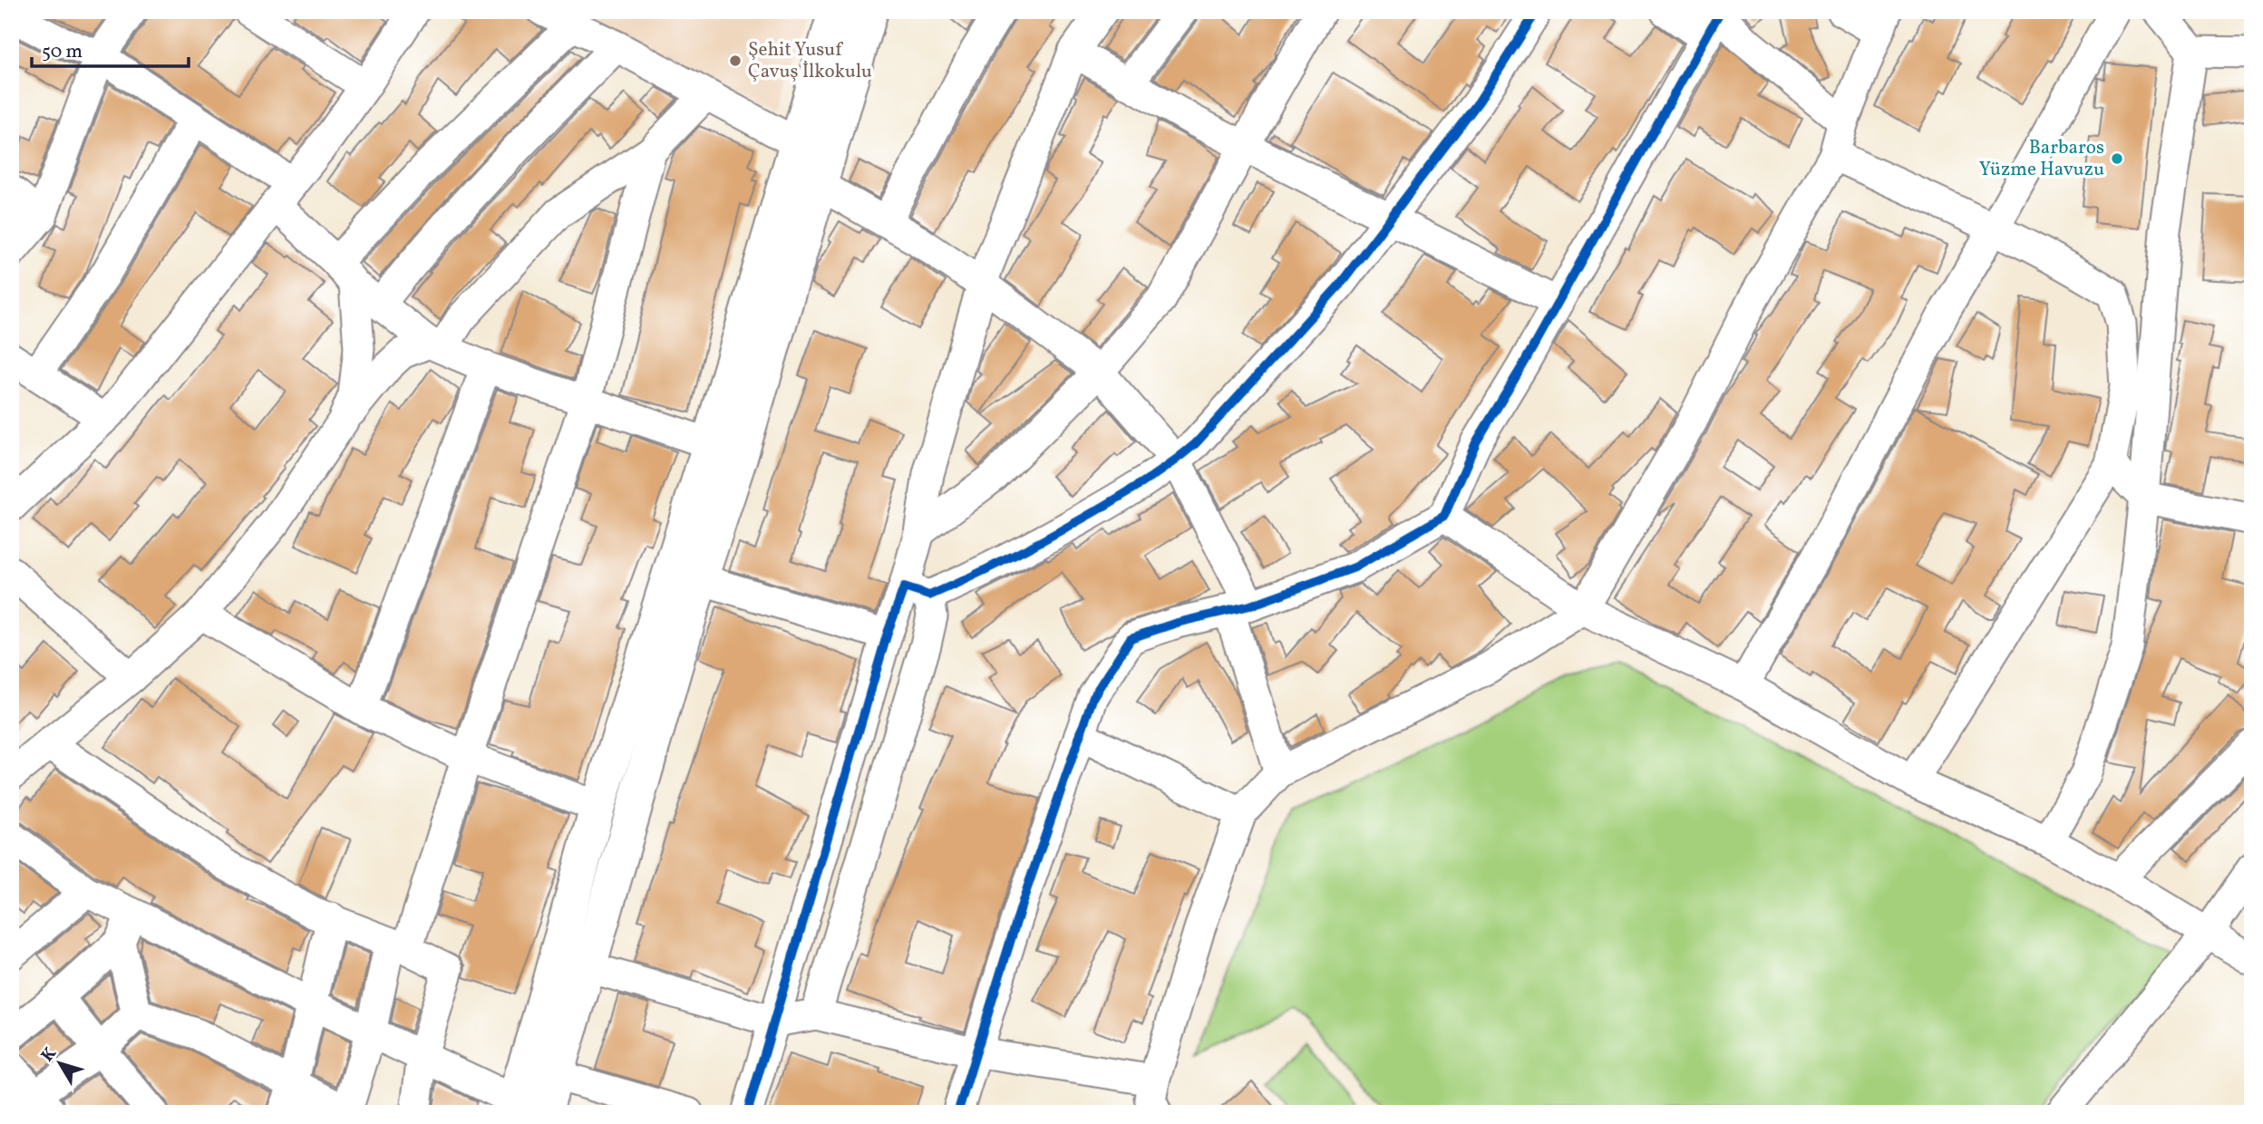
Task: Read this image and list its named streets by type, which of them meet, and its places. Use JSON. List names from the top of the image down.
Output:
{
  "places": ["Şehit Yusuf Çavuş İlkokulu", "Barbaros Yüzme Havuzu"],
  "scale_bar": "50 m",
  "north": "top left"
}
